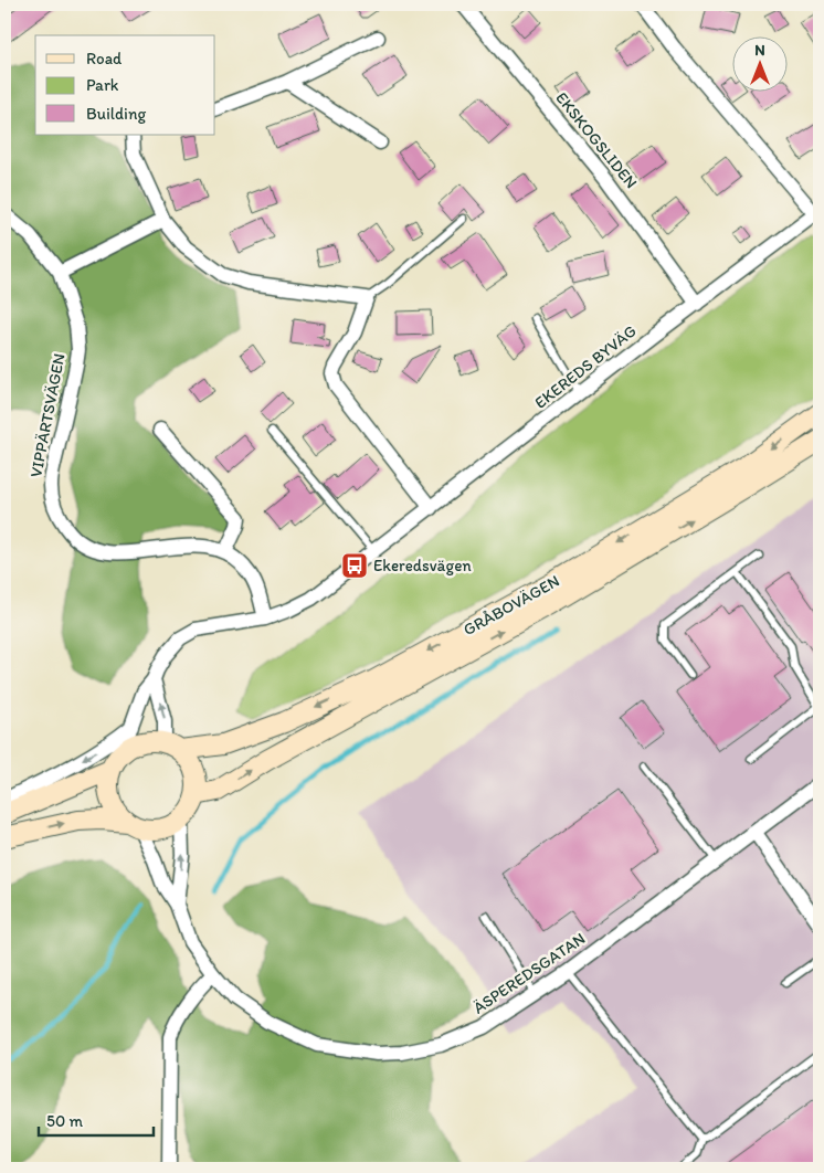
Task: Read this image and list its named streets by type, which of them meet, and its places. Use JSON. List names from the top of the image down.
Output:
{
  "streets": {
    "main road": ["GRÅBOVÄGEN"],
    "street": [
      "EKSKOGSLIDEN",
      "EKEREDS BYVÄG",
      "VIPPÄRTSVÄGEN",
      "ÄSPEREDSGATAN"
    ]
  },
  "crossings": [
    ["EKSKOGSLIDEN", "EKEREDS BYVÄG"],
    ["EKEREDS BYVÄG", "VIPPÄRTSVÄGEN"],
    ["EKEREDS BYVÄG", "GRÅBOVÄGEN"],
    ["EKEREDS BYVÄG", "ÄSPEREDSGATAN"],
    ["GRÅBOVÄGEN", "ÄSPEREDSGATAN"]
  ],
  "places": {
    "bus stop": ["Ekeredsvägen"]
  },
  "legend": ["Road", "Park", "Building"],
  "scale_bar": "50 m",
  "north": "top"
}
